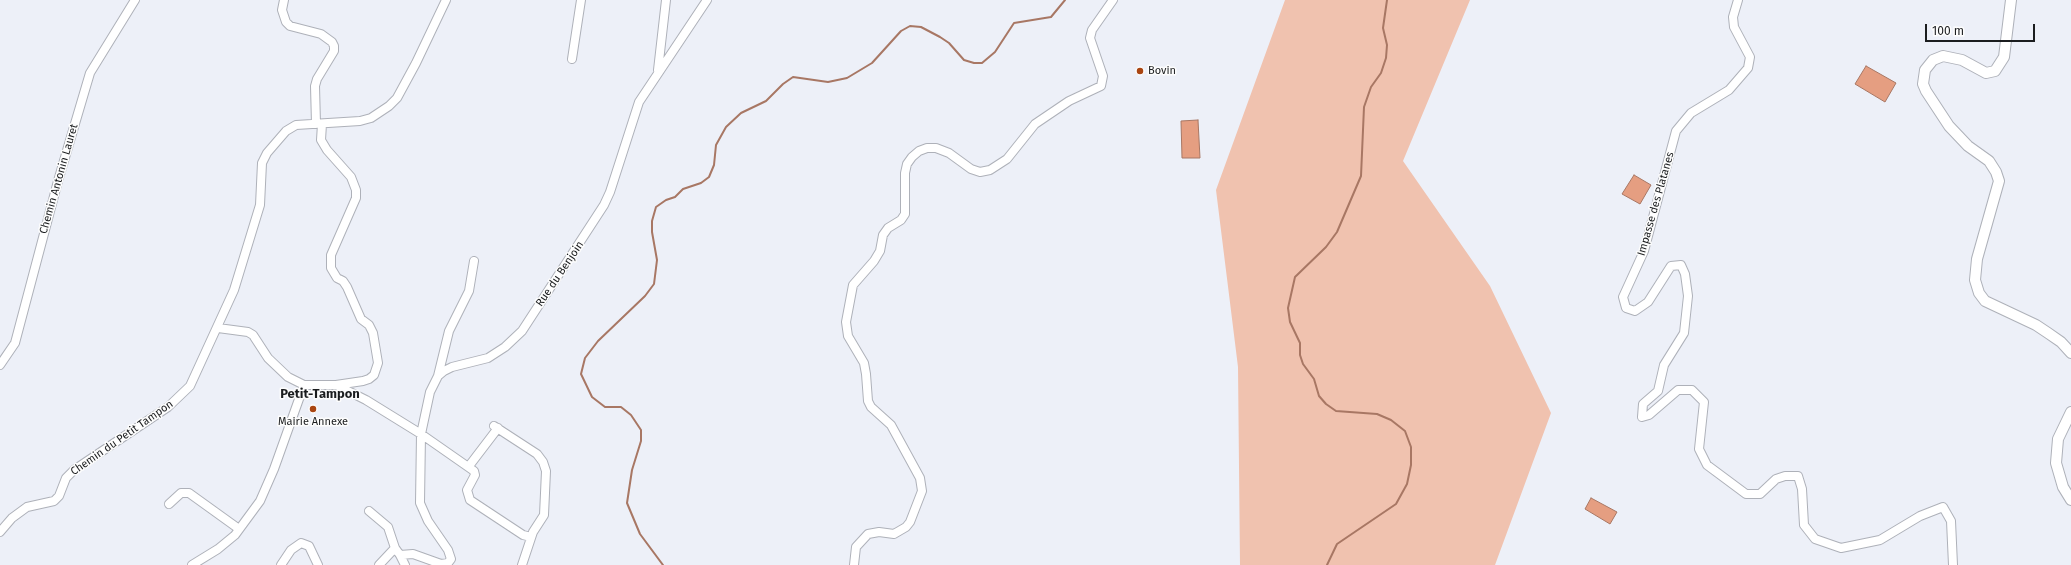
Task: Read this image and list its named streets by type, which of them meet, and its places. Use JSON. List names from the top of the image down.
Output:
{
  "streets": {
    "street": [
      "Chemin Antonin Lauret",
      "Impasse des Platanes",
      "Rue du Benjoin",
      "Chemin du Petit Tampon"
    ]
  },
  "districts": ["Petit-Tampon"],
  "places": ["Bovin", "Mairie Annexe"],
  "scale_bar": "100 m"
}
